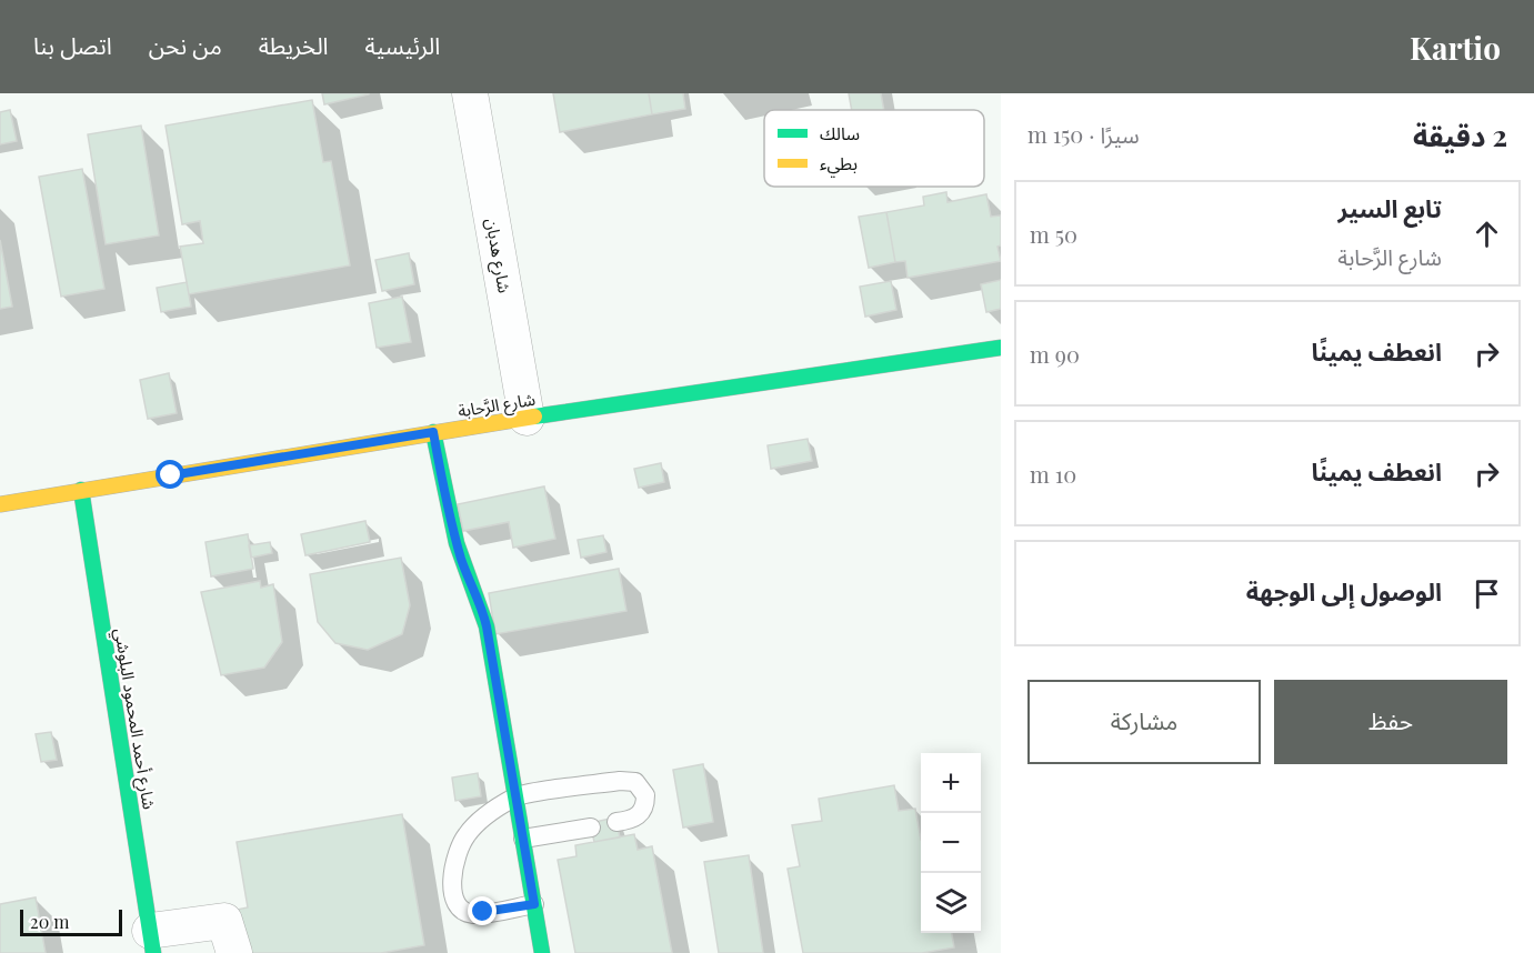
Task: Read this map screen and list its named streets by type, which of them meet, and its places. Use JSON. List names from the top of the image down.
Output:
{
  "streets": {
    "street": ["شارع هدبان", "شارع الرَّحابة", "شارع أحمد المحمود البلوشي"]
  },
  "crossings": [
    ["شارع هدبان", "شارع الرَّحابة"],
    ["شارع الرَّحابة", "شارع أحمد المحمود البلوشي"]
  ],
  "legend": ["سالك", "بطيء"],
  "scale_bar": "20 m",
  "page": {
    "header": "Kartio",
    "nav": [
      "الرئيسية",
      "الخريطة",
      "من نحن",
      "اتصل بنا"
    ],
    "heading": ["2 دقيقة", "سيرًا · 150 m"],
    "list": [
      ["تابع السير", "شارع الرَّحابة", "50 m"],
      ["انعطف يمينًا", "90 m"],
      ["انعطف يمينًا", "10 m"],
      "الوصول إلى الوجهة"
    ],
    "buttons": ["حفظ", "مشاركة"],
    "map_buttons": ["+", "−"],
    "scale": "20 m"
  }
}
